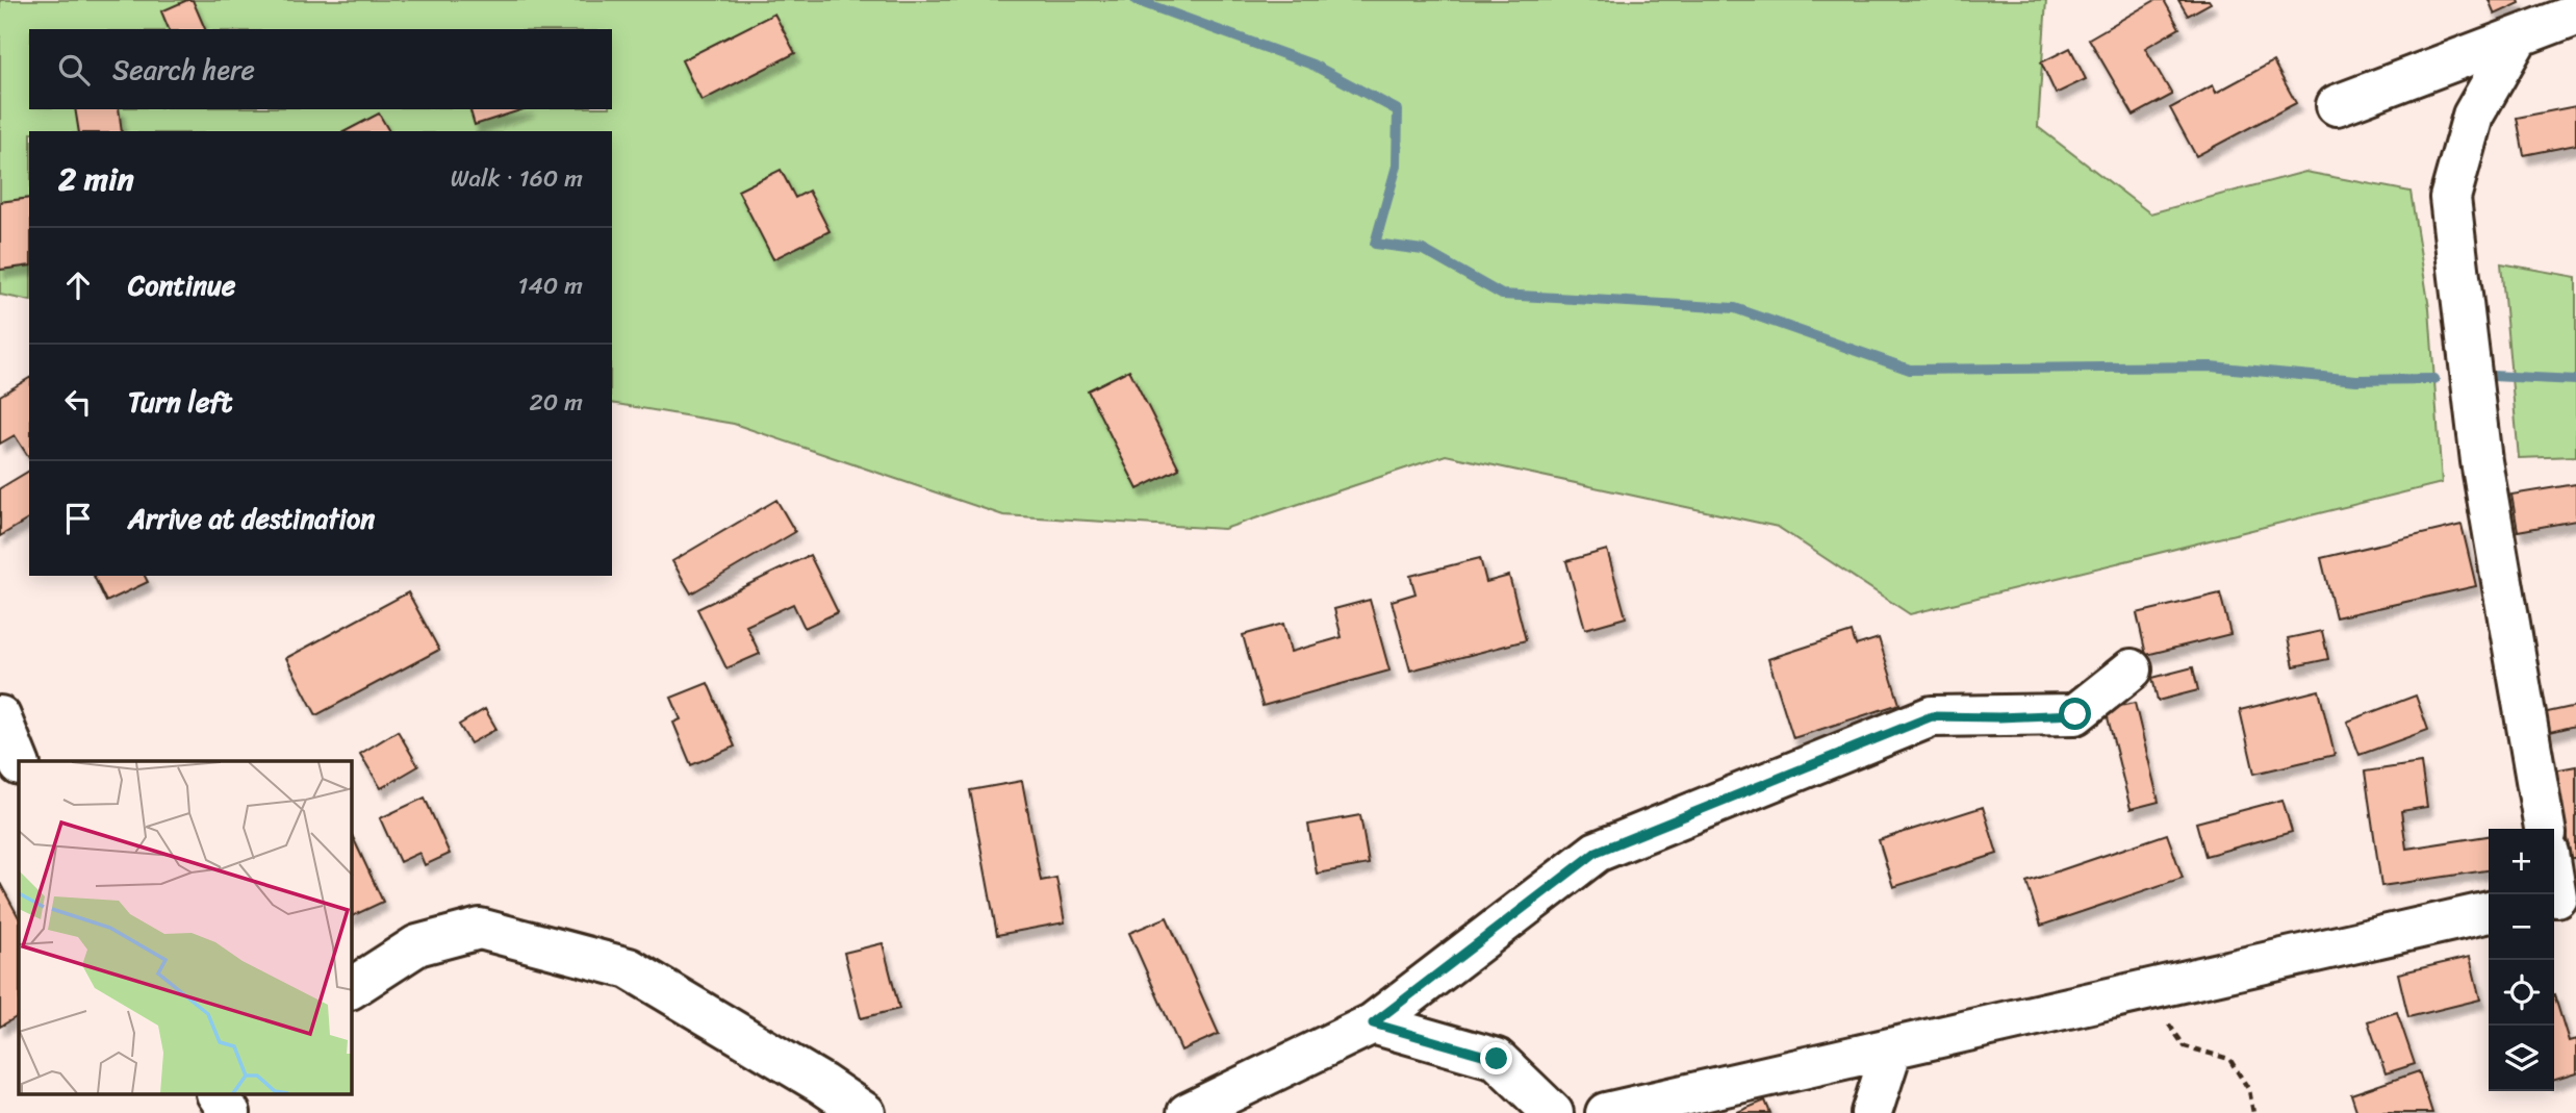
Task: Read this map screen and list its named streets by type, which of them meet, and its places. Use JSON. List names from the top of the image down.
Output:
{
  "page": {
    "search": "Search here",
    "heading": ["2 min", "Walk · 160 m"],
    "list": [
      ["Continue", "140 m"],
      ["Turn left", "20 m"],
      "Arrive at destination"
    ],
    "map_buttons": ["+", "−"]
  }
}
